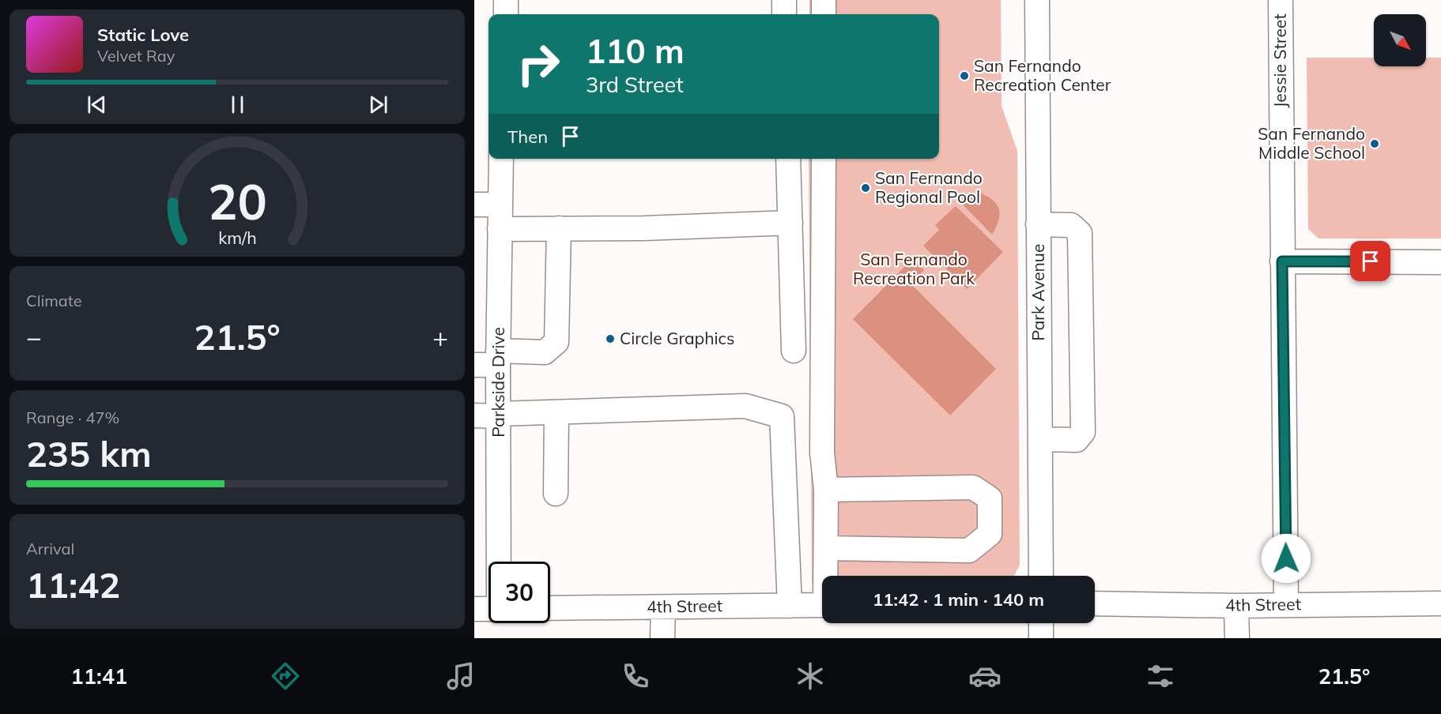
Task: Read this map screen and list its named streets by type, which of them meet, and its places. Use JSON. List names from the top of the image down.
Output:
{
  "streets": {
    "street": [
      "Jessie Street",
      "Park Avenue",
      "Parkside Drive",
      "4th Street"
    ]
  },
  "crossings": [
    ["Jessie Street", "4th Street"]
  ],
  "parks": ["San Fernando Recreation Park"],
  "places": [
    "San Fernando Recreation Center",
    "San Fernando Middle School",
    "San Fernando Regional Pool",
    "Circle Graphics"
  ],
  "north": "bottom right",
  "page": {
    "turn": ["110 m", "3rd Street"],
    "song": ["Static Love", "Velvet Ray"],
    "then": "Then",
    "tile": [
      "Climate",
      ["Range · 47%", "235 km"],
      ["Arrival", "11:42"]
    ],
    "heat": ["−", "21.5°", "+"],
    "limit": "30",
    "trip": "11:42 · 1 min · 140 m",
    "tabs": ["11:41", "21.5°"],
    "gauge": ["20", "km/h"]
  }
}
